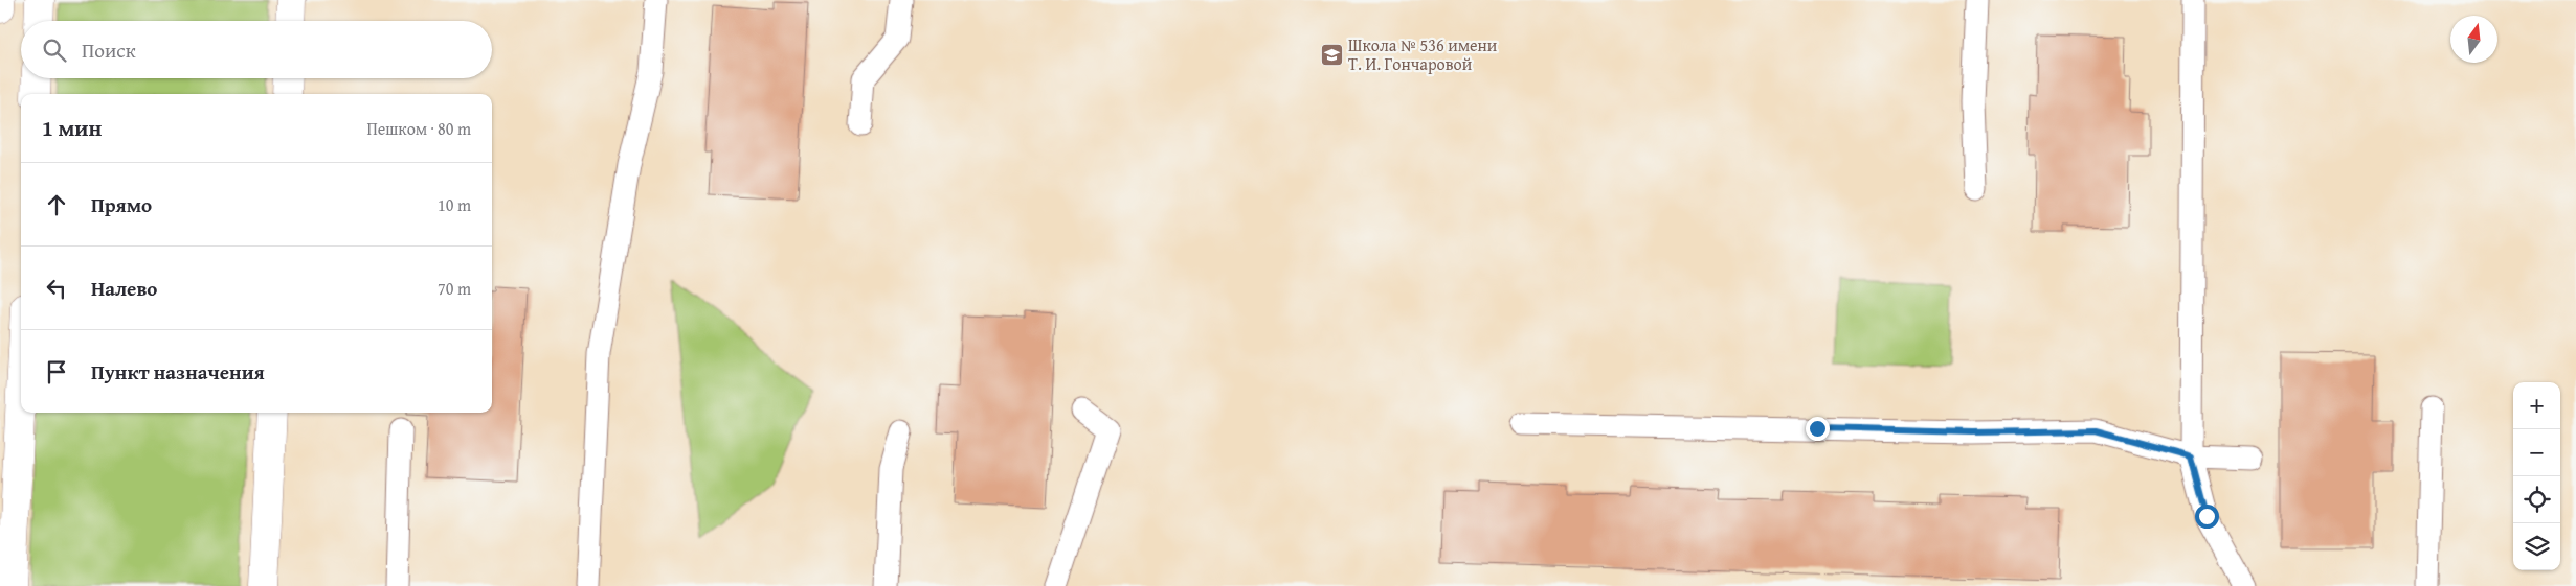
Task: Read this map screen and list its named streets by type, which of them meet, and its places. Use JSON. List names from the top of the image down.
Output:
{
  "places": {
    "school or university": ["Школа № 536 имени Т. И. Гончаровой"]
  },
  "north": "top",
  "page": {
    "search": "Поиск",
    "heading": ["1 мин", "Пешком · 80 m"],
    "list": [
      ["Прямо", "10 m"],
      ["Налево", "70 m"],
      "Пункт назначения"
    ],
    "map_buttons": ["+", "−"]
  }
}
